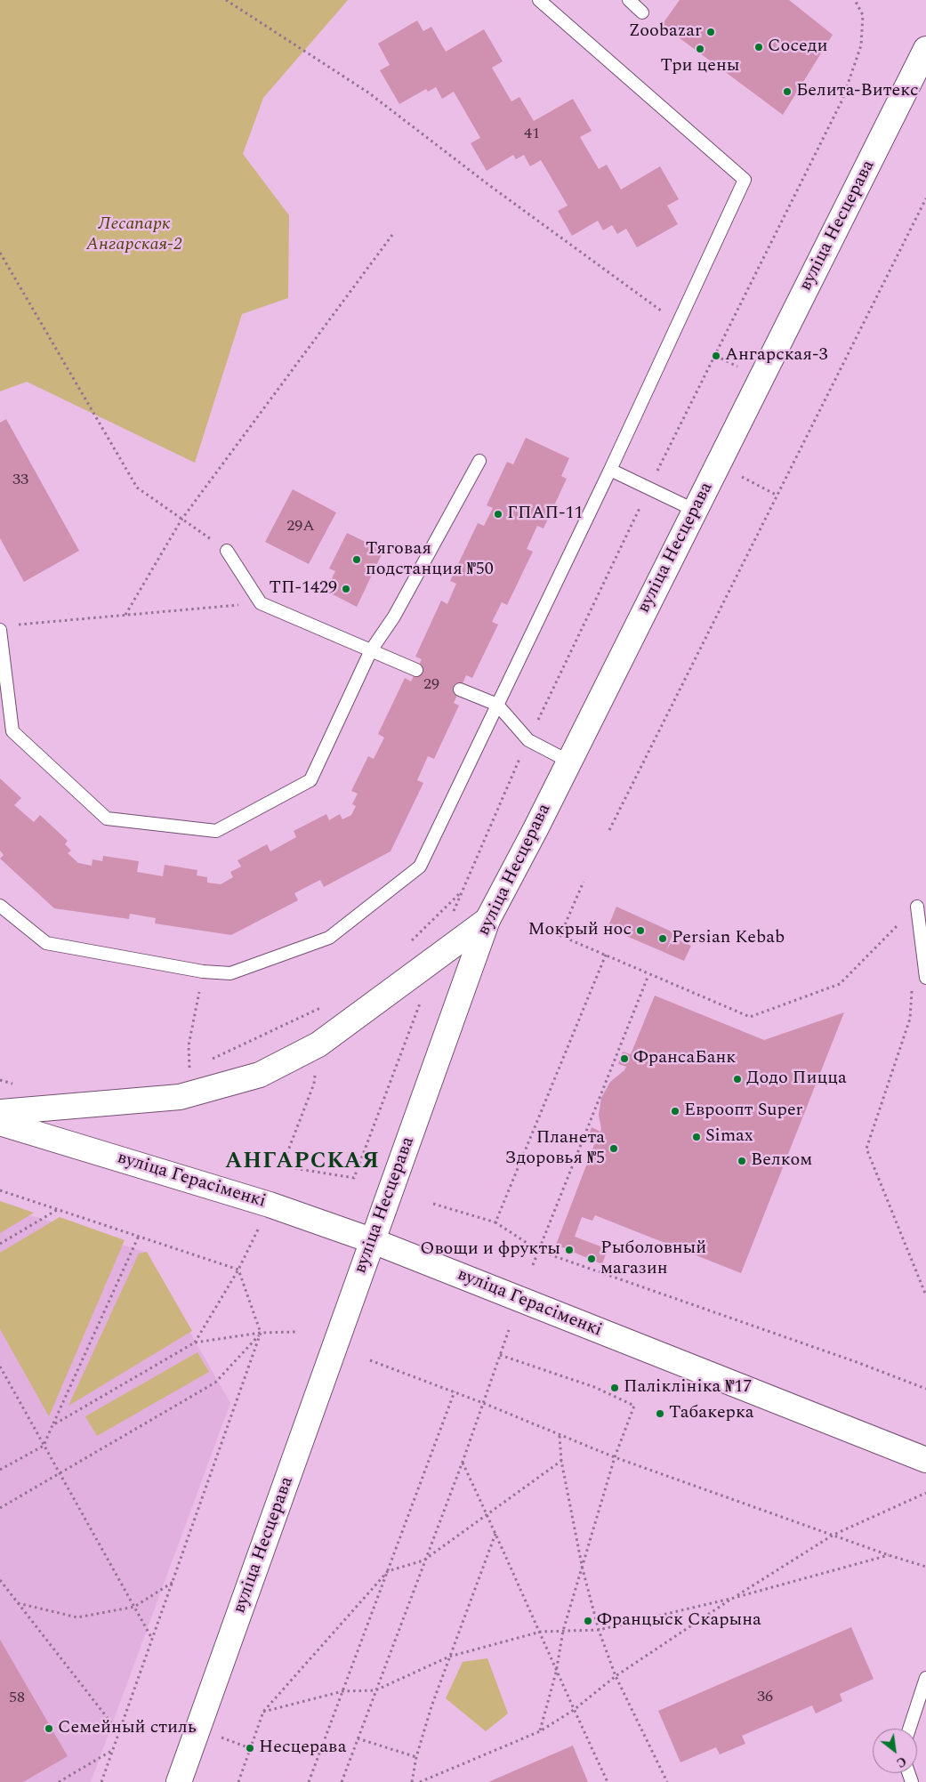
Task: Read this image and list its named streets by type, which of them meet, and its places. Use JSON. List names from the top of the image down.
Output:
{
  "streets": {
    "main road": ["вуліца Несцерава", "вуліца Герасіменкі"]
  },
  "crossings": [
    ["вуліца Несцерава", "вуліца Герасіменкі"]
  ],
  "districts": ["АНГАРСКАЯ"],
  "parks": ["Лесапарк Ангарская-2"],
  "places": [
    "Zoobazar",
    "Соседи",
    "Три цены",
    "Белита-Витекс",
    "Ангарская-3",
    "ГПАП-11",
    "Тяговая подстанция №50",
    "ТП-1429",
    "Мокрый нос",
    "Persian Kebab",
    "ФрансаБанк",
    "Додо Пицца",
    "Евроопт Super",
    "Simax",
    "Планета Здоровья №5",
    "Велком",
    "Овощи и фрукты",
    "Рыболовный магазин",
    "Паліклініка №17",
    "Табакерка",
    "Францыск Скарына",
    "Семейный стиль",
    "Несцерава"
  ],
  "house_numbers": [
    "41",
    "33",
    "29А",
    "29",
    "36",
    "58"
  ],
  "north": "bottom right"
}
